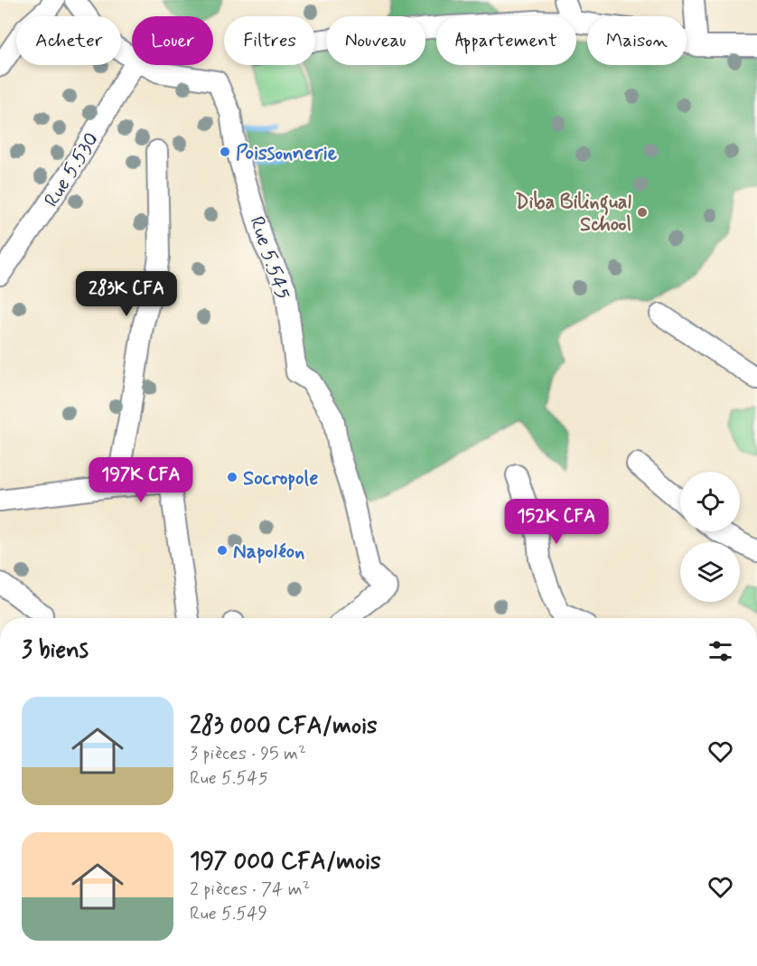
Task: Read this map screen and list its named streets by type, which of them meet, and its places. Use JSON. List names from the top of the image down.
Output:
{
  "streets": {
    "street": ["Rue 5.530", "Rue 5.545"]
  },
  "places": [
    "Poissonnerie",
    "Diba Bilingual School",
    "Socropole",
    "Napoléon"
  ],
  "page": {
    "chip": [
      "Acheter",
      "Louer",
      "Filtres",
      "Nouveau",
      "Appartement",
      "Maison"
    ],
    "price": ["283K CFA", "197K CFA", "152K CFA"],
    "heading": "3 biens",
    "list": [
      {
        "name": "283 000 CFA/mois",
        "note": "3 pièces · 95 m² · Rue 5.545"
      },
      {
        "name": "197 000 CFA/mois",
        "note": "2 pièces · 74 m² · Rue 5.549"
      }
    ]
  }
}
